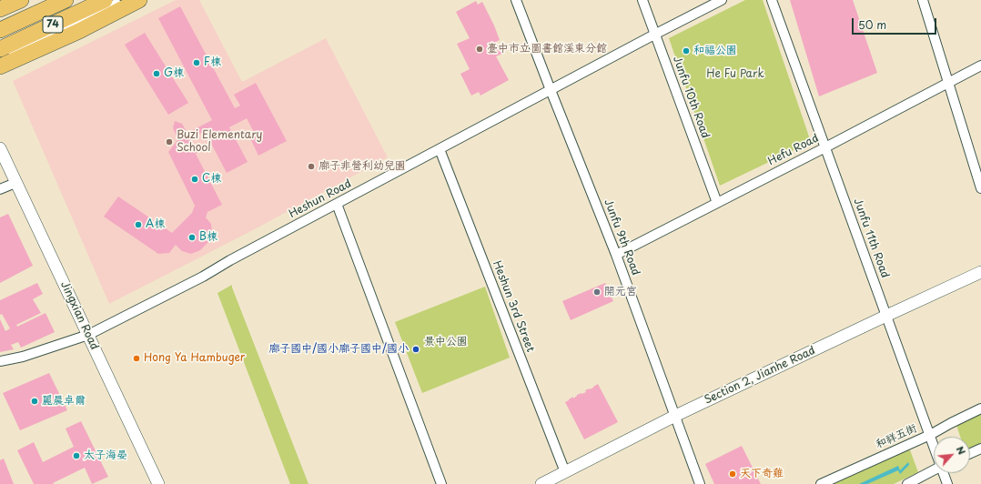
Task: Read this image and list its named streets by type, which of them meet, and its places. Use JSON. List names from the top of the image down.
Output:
{
  "streets": {
    "highway": ["74"],
    "street": [
      "Junfu 10th Road",
      "Hefu Road",
      "Heshun Road",
      "Junfu 9th Road",
      "Junfu 11th Road",
      "Heshun 3rd Street",
      "Jingxian Road",
      "Section 2, Jianhe Road",
      "和祥五街"
    ]
  },
  "crossings": [
    ["Junfu 10th Road", "Hefu Road"],
    ["Junfu 10th Road", "Heshun Road"],
    ["Hefu Road", "Junfu 9th Road"],
    ["Hefu Road", "Junfu 11th Road"],
    ["Heshun Road", "Junfu 9th Road"],
    ["Heshun Road", "Heshun 3rd Street"],
    ["Heshun Road", "Jingxian Road"],
    ["Junfu 9th Road", "Section 2, Jianhe Road"],
    ["Junfu 11th Road", "Section 2, Jianhe Road"],
    ["Junfu 11th Road", "和祥五街"],
    ["Heshun 3rd Street", "Section 2, Jianhe Road"]
  ],
  "parks": ["He Fu Park", "景中公園"],
  "places": [
    "臺中市立圖書館溪東分館",
    "和福公園",
    "F棟",
    "G棟",
    "Buzi Elementary School",
    "廍子非營利幼兒園",
    "C棟",
    "A棟",
    "B棟",
    "開元宮",
    "廍子國中/國小廍子國中/國小",
    "Hong Ya Hambuger",
    "麗晨卓爾",
    "太子海晏",
    "天下奇雞"
  ],
  "scale_bar": "50 m",
  "north": "top right"
}
